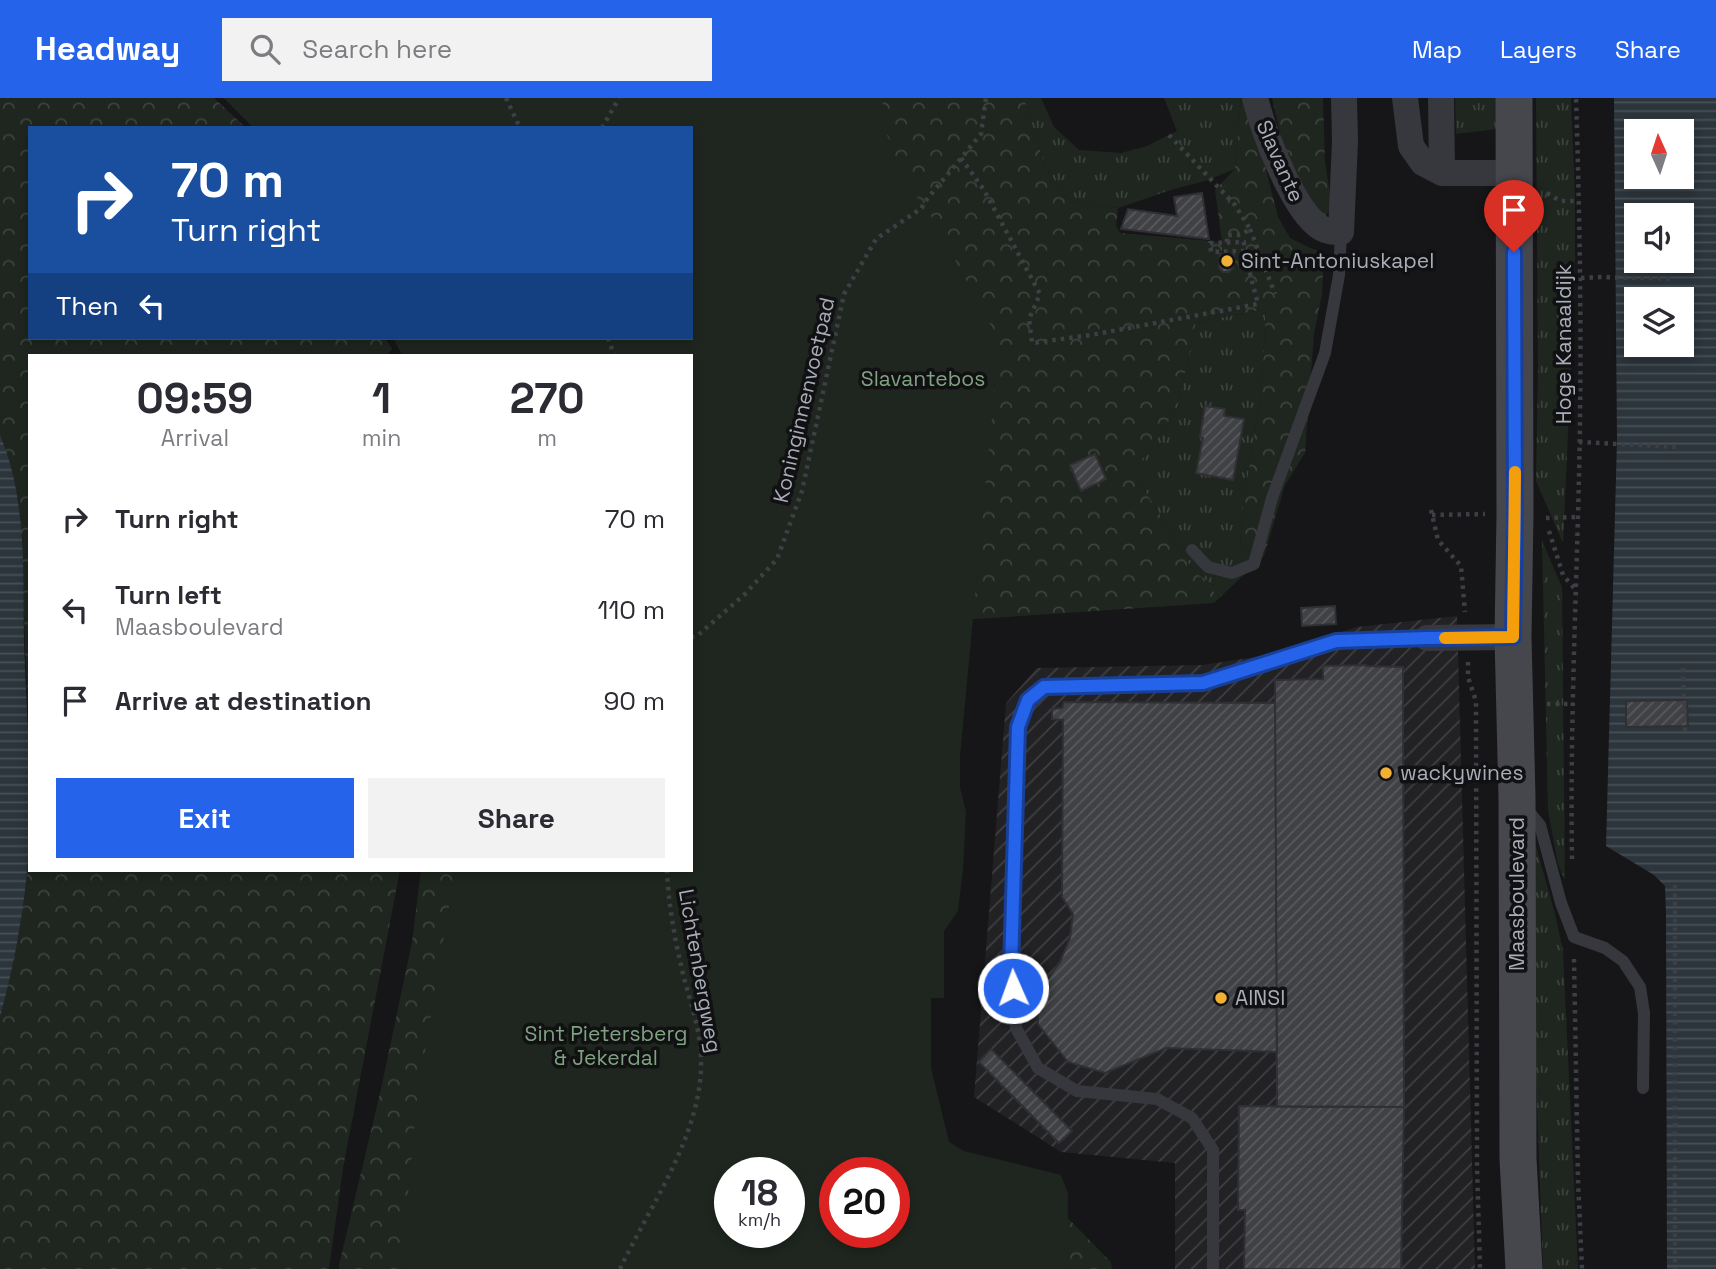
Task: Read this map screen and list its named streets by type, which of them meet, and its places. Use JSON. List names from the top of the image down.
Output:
{
  "streets": {
    "street": ["Slavante", "Maasboulevard"],
    "path": ["Hoge Kanaaldijk", "Koninginnenvoetpad", "Lichtenbergweg"]
  },
  "parks": ["Slavantebos", "Sint Pietersberg & Jekerdal"],
  "places": ["Sint-Antoniuskapel", "wackywines", "AINSI"],
  "north": "top",
  "page": {
    "header": "Headway",
    "search": "Search here",
    "nav": ["Map", "Layers", "Share"],
    "turn": ["70 m", "Turn right"],
    "then": "Then",
    "eta": [
      "09:59",
      "Arrival",
      "1",
      "min",
      "270",
      "m"
    ],
    "list": [
      {
        "name": "Turn right",
        "value": "70 m"
      },
      {
        "name": "Turn left",
        "note": "Maasboulevard",
        "value": "110 m"
      },
      {
        "name": "Arrive at destination",
        "value": "90 m"
      }
    ],
    "buttons": ["Exit", "Share"],
    "speed": "18 km/h",
    "limit": "20"
  }
}
